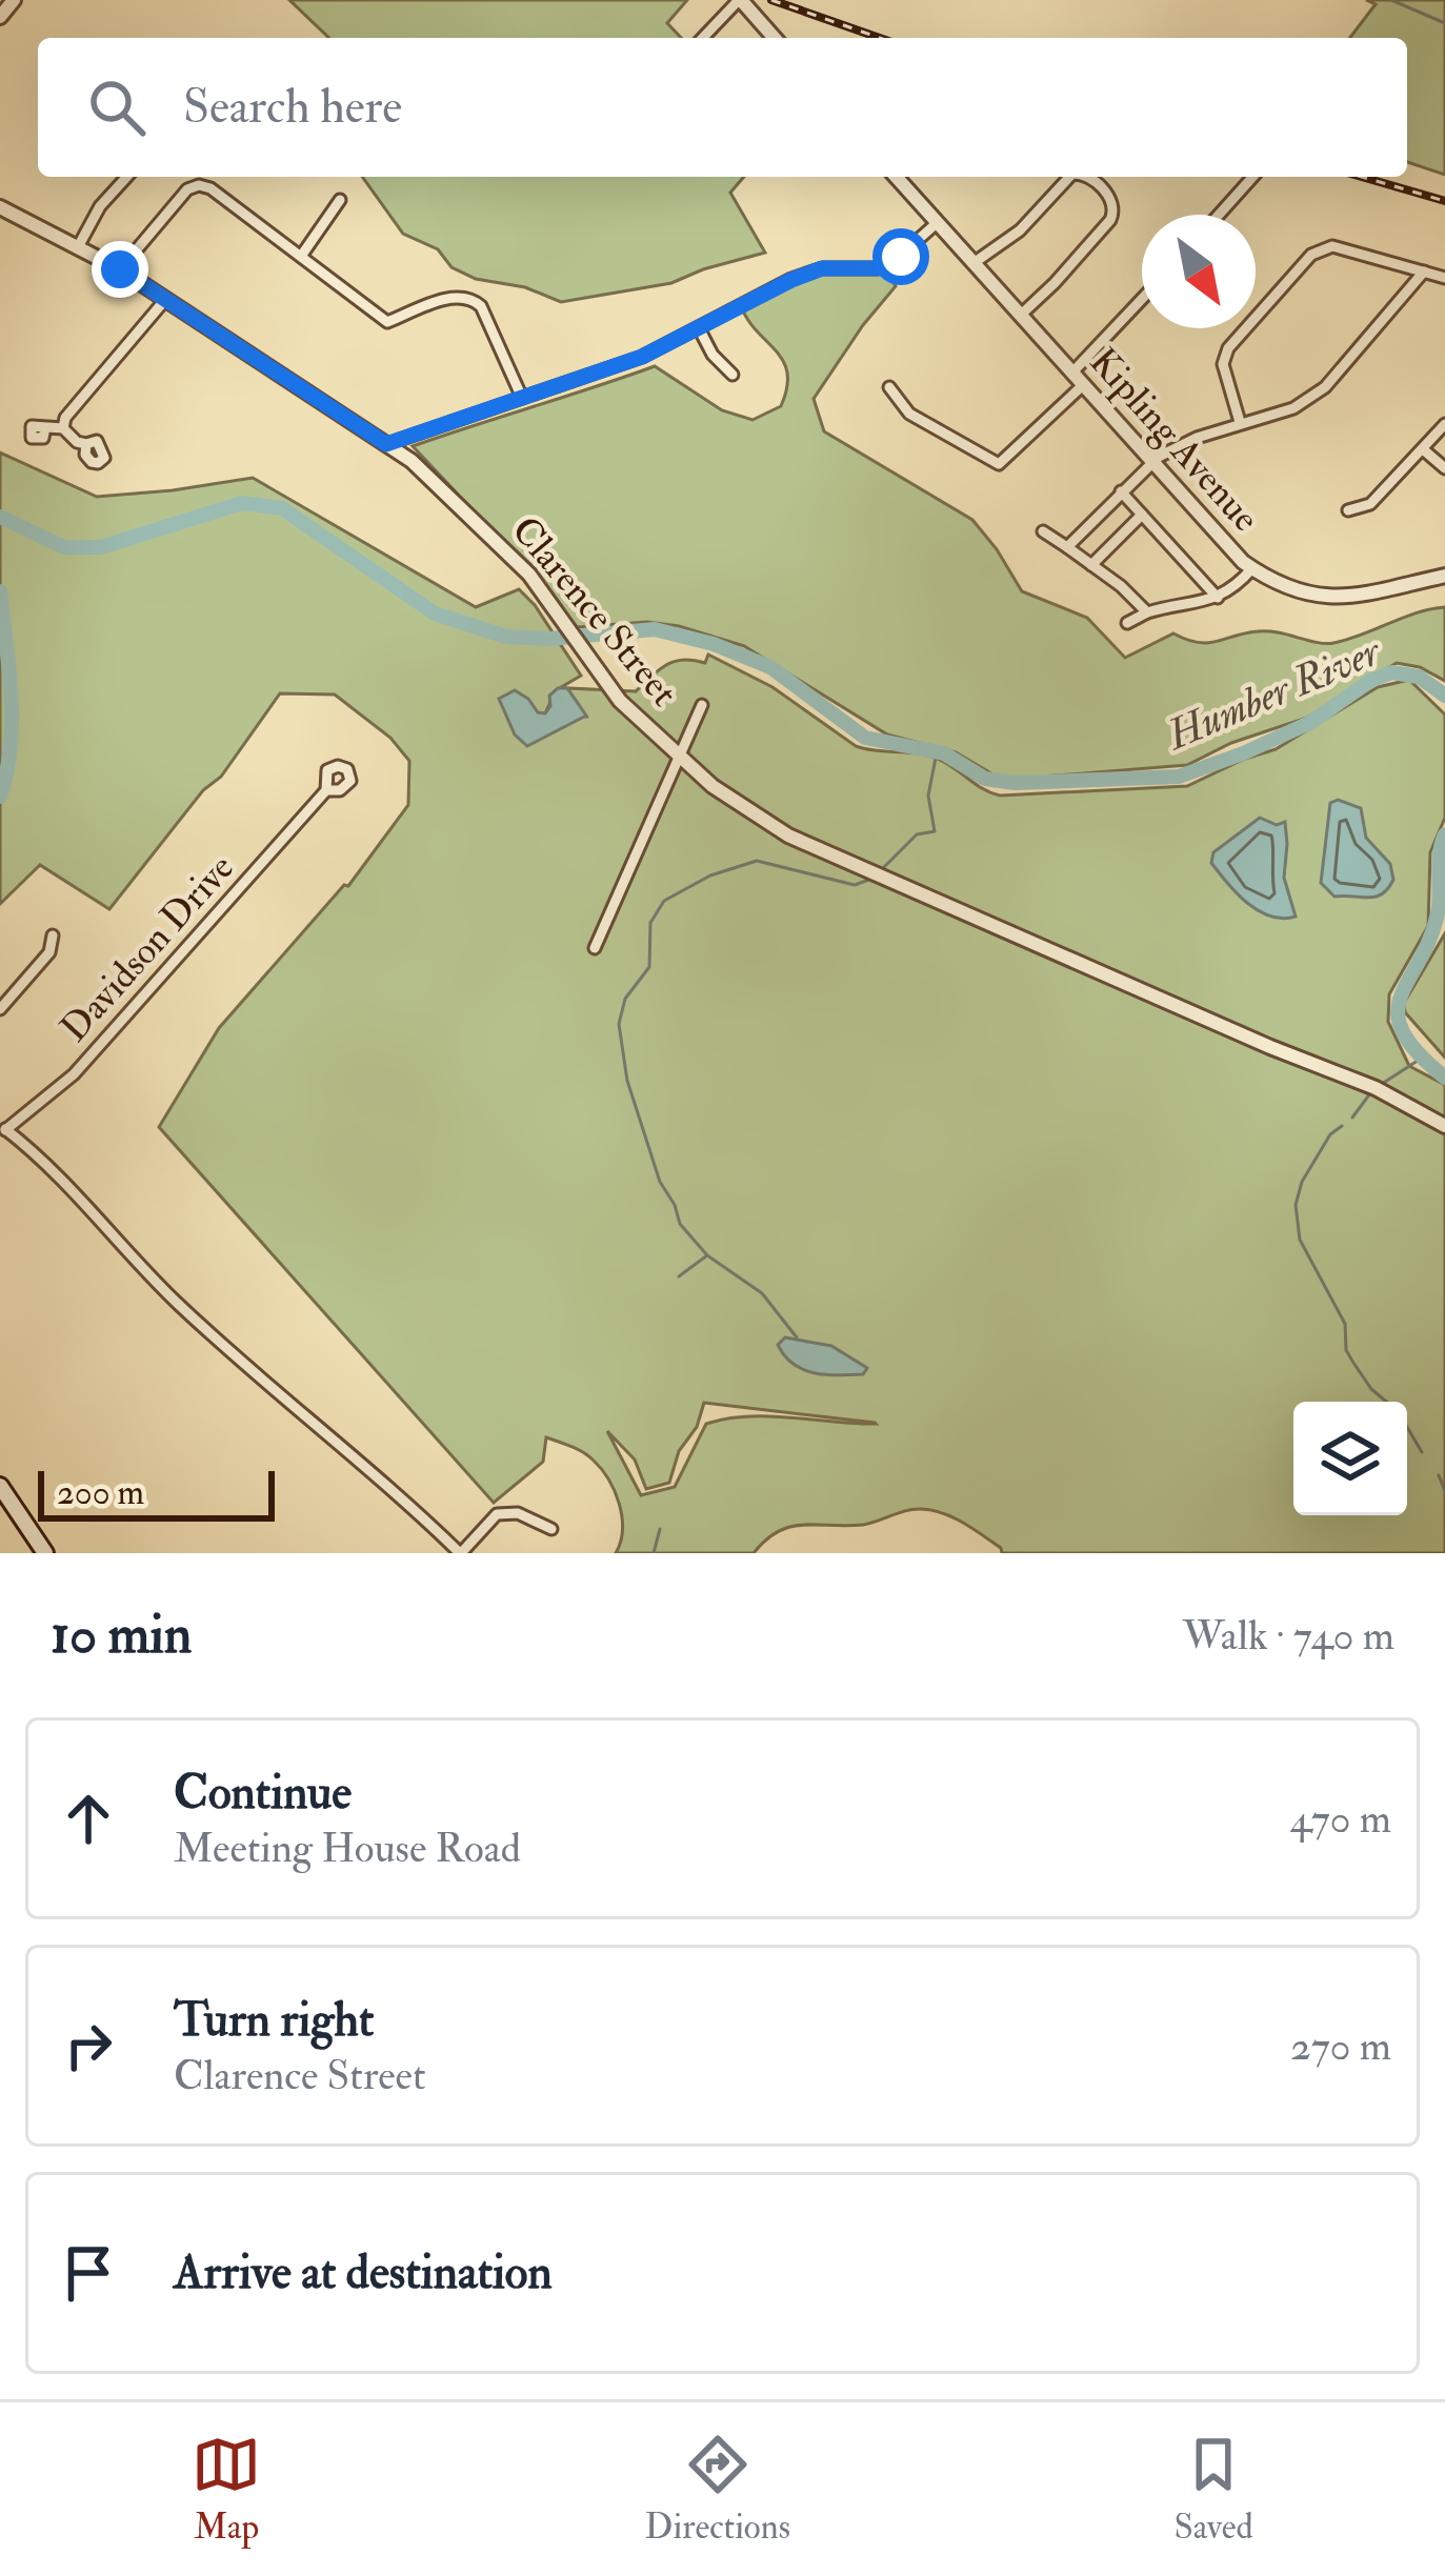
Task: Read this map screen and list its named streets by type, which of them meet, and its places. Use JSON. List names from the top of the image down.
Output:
{
  "streets": {
    "street": ["Kipling Avenue", "Clarence Street", "Davidson Drive"]
  },
  "water": ["Humber River"],
  "scale_bar": "200 m",
  "north": "bottom right",
  "page": {
    "search": "Search here",
    "scale": "200 m",
    "heading": ["10 min", "Walk · 740 m"],
    "list": [
      ["Continue", "Meeting House Road", "470 m"],
      ["Turn right", "Clarence Street", "270 m"],
      "Arrive at destination"
    ],
    "nav": ["Map", "Directions", "Saved"]
  }
}
